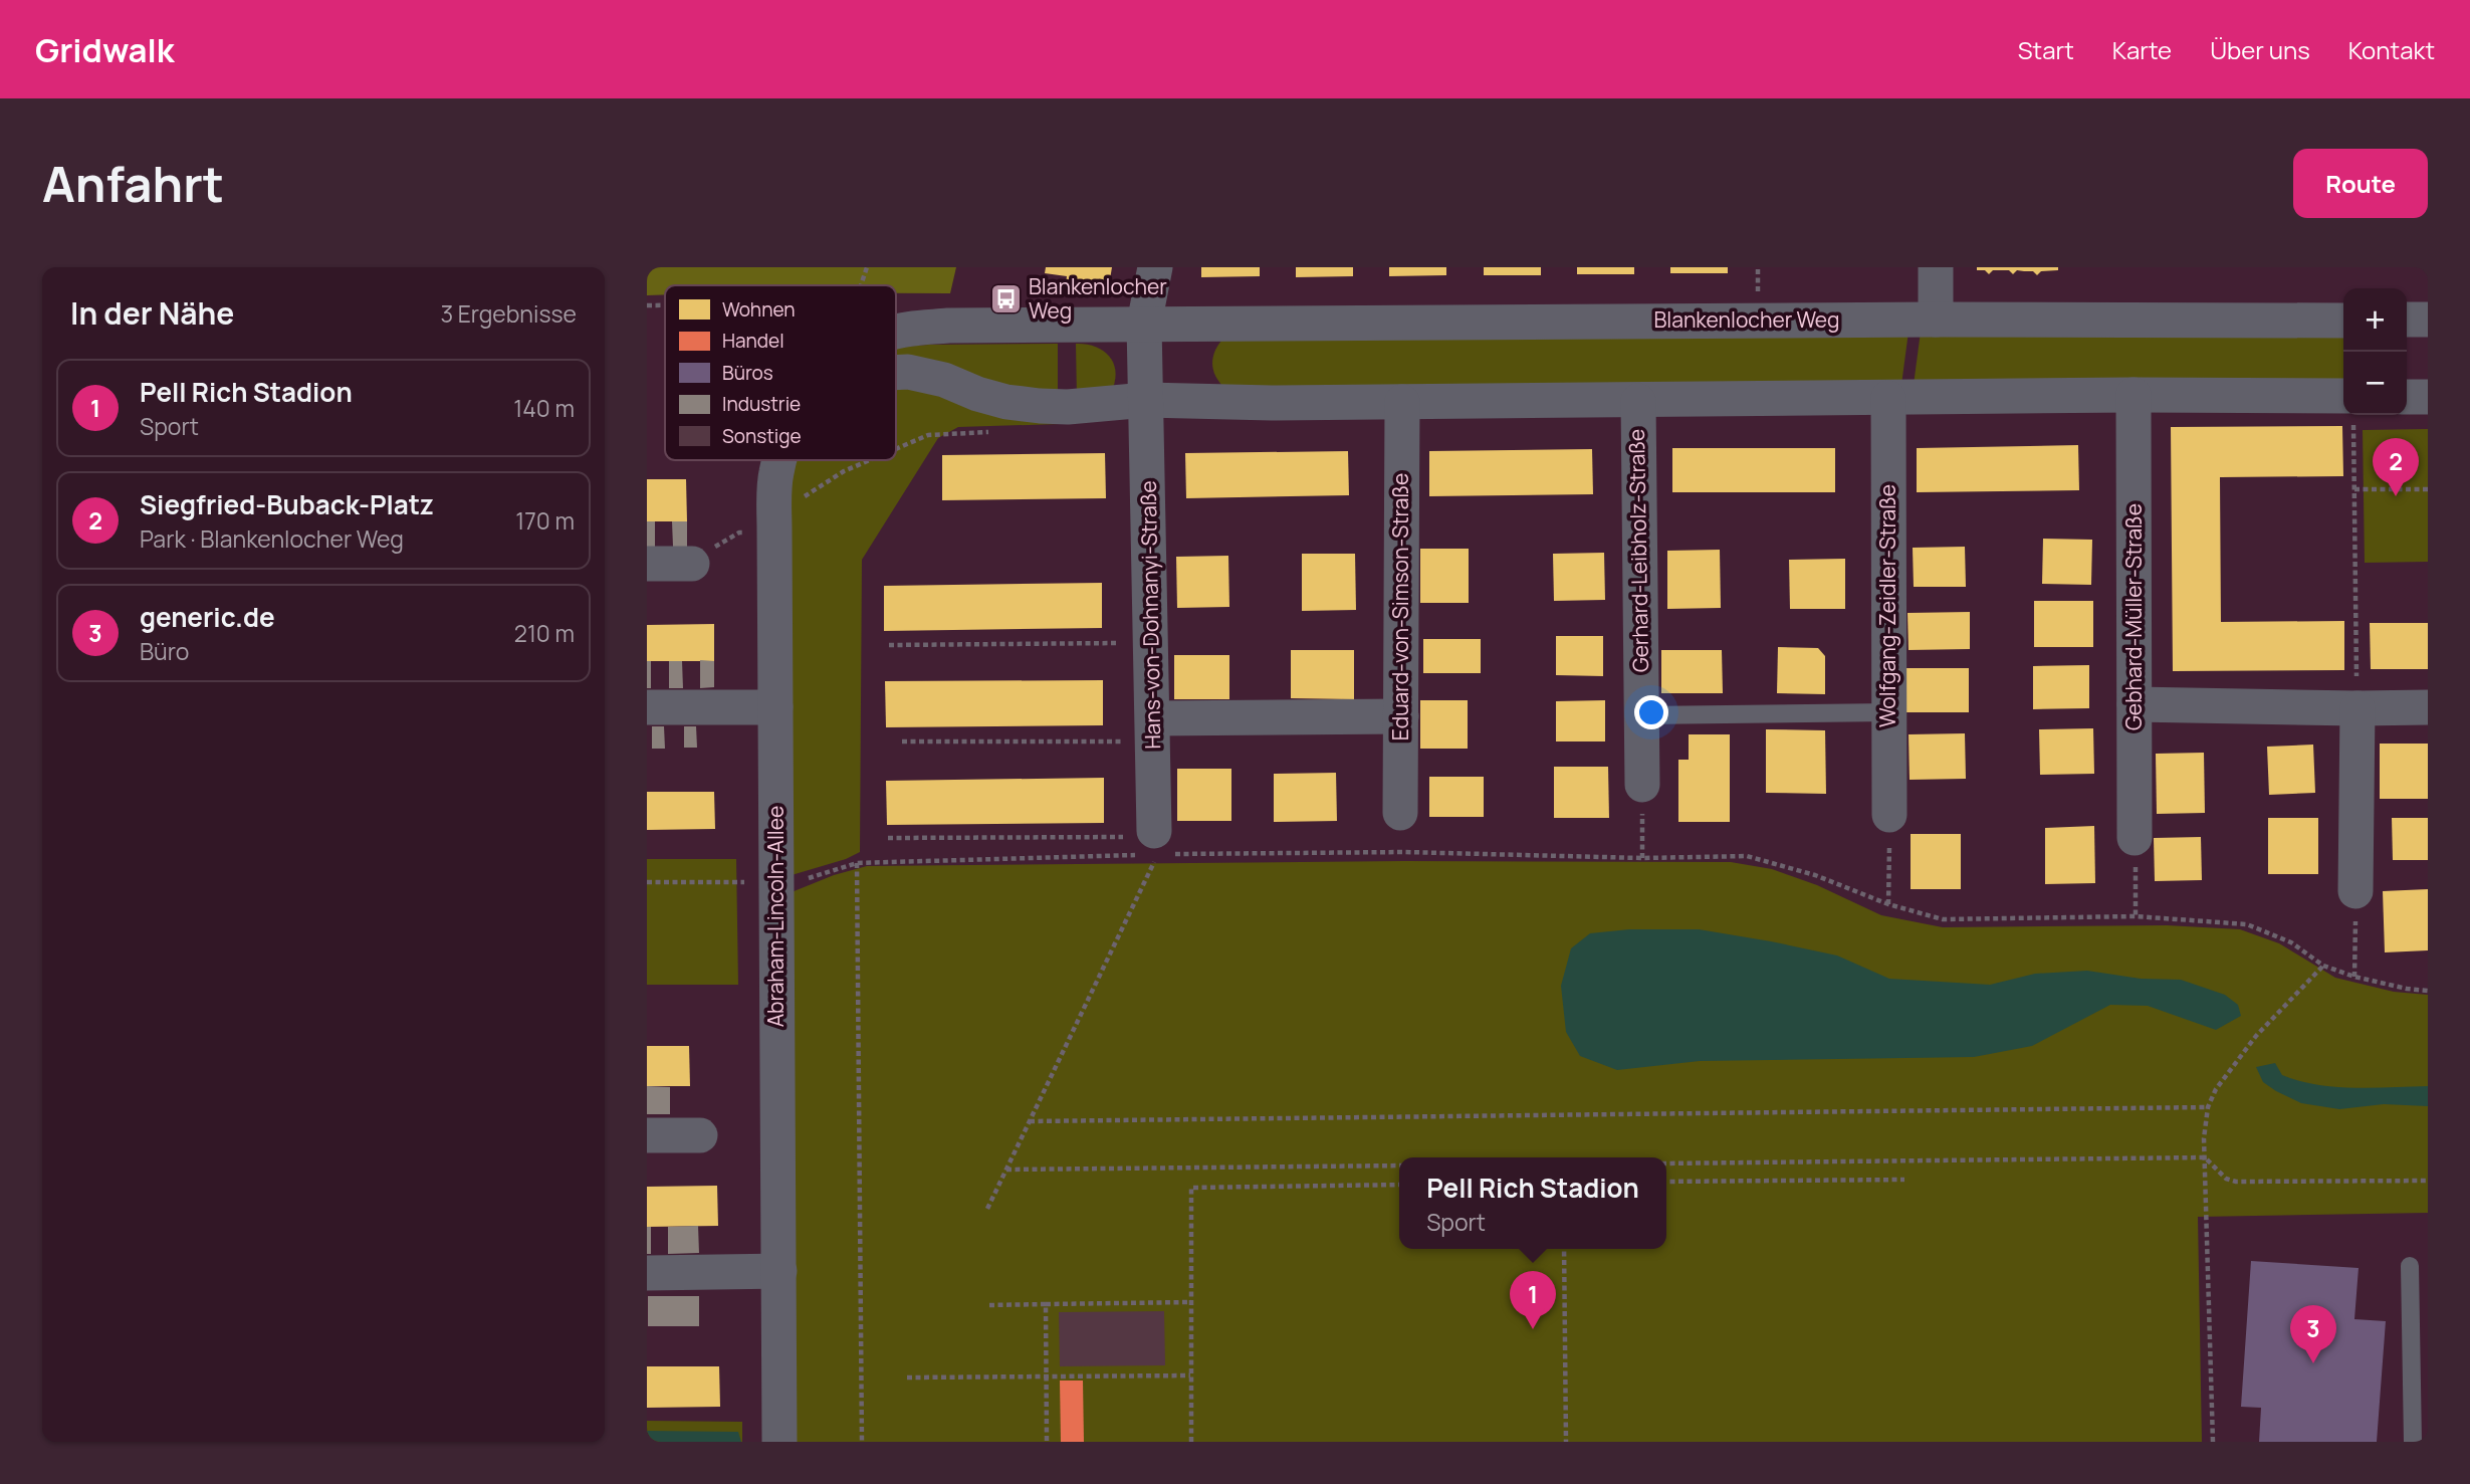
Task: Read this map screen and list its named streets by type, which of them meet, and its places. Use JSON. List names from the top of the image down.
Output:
{
  "streets": {
    "street": [
      "Blankenlocher Weg",
      "Gerhard-Leibholz-Straße",
      "Wolfgang-Zeidler-Straße",
      "Eduard-von-Simson-Straße",
      "Hans-von-Dohnanyi-Straße",
      "Gebhard-Müller-Straße",
      "Abraham-Lincoln-Allee"
    ]
  },
  "places": {
    "bus stop": ["Blankenlocher Weg"]
  },
  "legend": [
    "Wohnen",
    "Handel",
    "Büros",
    "Industrie",
    "Sonstige"
  ],
  "page": {
    "header": "Gridwalk",
    "nav": [
      "Start",
      "Karte",
      "Über uns",
      "Kontakt"
    ],
    "buttons": "Route",
    "title": "Anfahrt",
    "heading": ["In der Nähe", "3 Ergebnisse"],
    "map_buttons": ["+", "−"],
    "list": [
      {
        "mark": "1",
        "name": "Pell Rich Stadion",
        "note": "Sport",
        "value": "140 m"
      },
      {
        "mark": "2",
        "name": "Siegfried-Buback-Platz",
        "note": "Park · Blankenlocher Weg",
        "value": "170 m"
      },
      {
        "mark": "3",
        "name": "generic.de",
        "note": "Büro",
        "value": "210 m"
      }
    ],
    "pins": ["2", "1", "3"],
    "popup": ["Pell Rich Stadion", "Sport"]
  }
}
